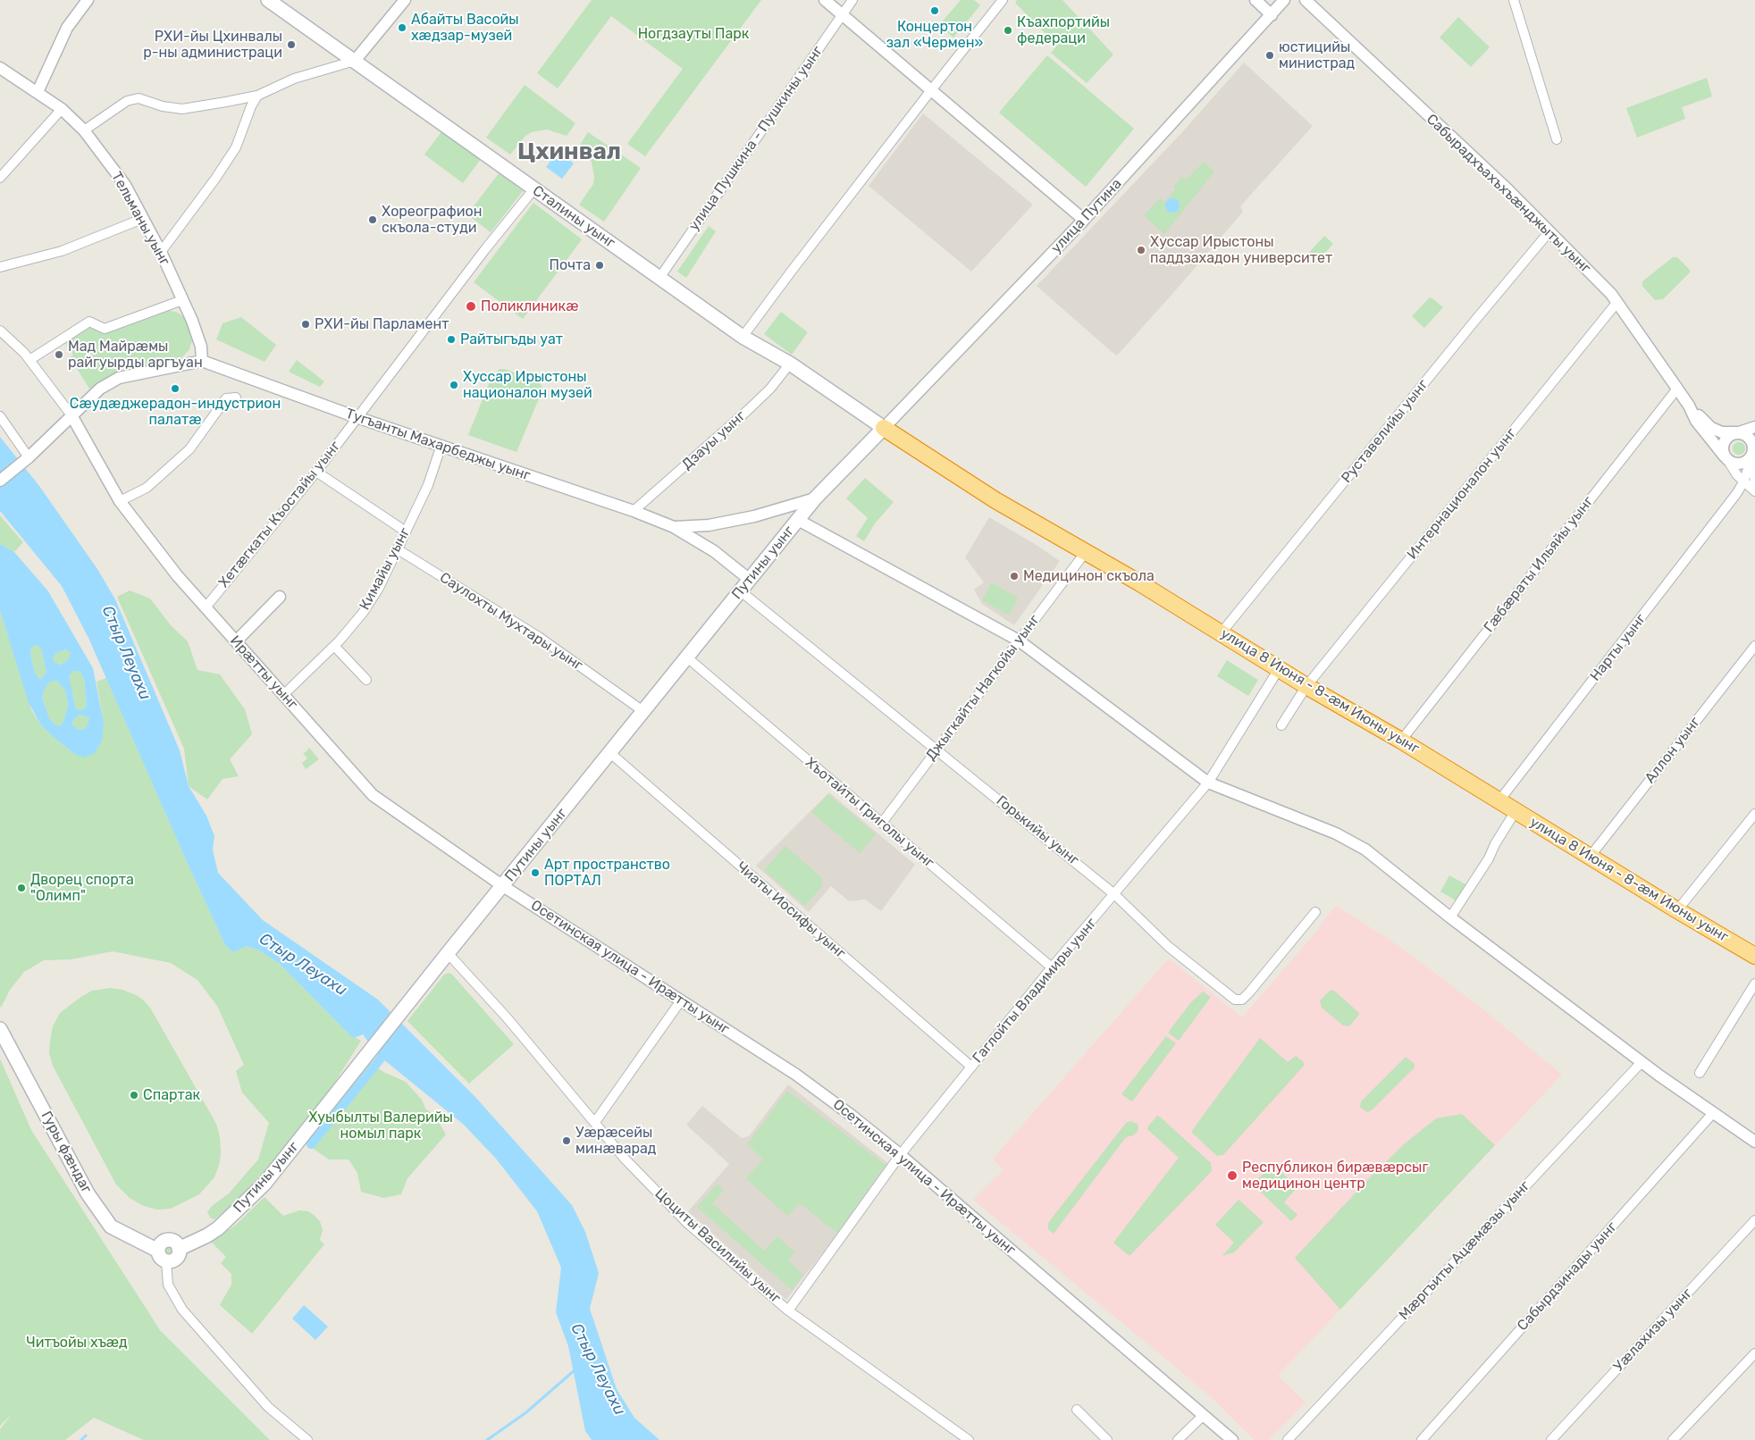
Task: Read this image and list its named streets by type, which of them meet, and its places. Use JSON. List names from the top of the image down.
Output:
{
  "streets": {
    "highway": ["улица 8 Июня - 8-ӕм Июны уынг"],
    "main road": ["Сталины уынг", "Путины уынг", "Гуры фӕндаг"],
    "street": [
      "улица Пушкина - Пушкины уынг",
      "Сабырадхъахъхъæнджыты уынг",
      "улица Путина",
      "Тельманы уынг",
      "Руставелийы уынг",
      "Дзауы уынг",
      "Тугъанты Махарбеджы уынг",
      "Интернационалон уынг",
      "Хетæгкаты Къостайы уынг",
      "Гæбæраты Ильяйы уынг",
      "Кимайы уынг",
      "Саулохты Мухтары уынг",
      "Нарты уынг",
      "Ирæтты уынг",
      "Джыгкайты Нагкойы уынг",
      "Аллон уынг",
      "Хъотайты Григолы уынг",
      "Горькийы уынг",
      "Чиаты Иосифы уынг",
      "Осетинская улица - Ирæтты уынг",
      "Гаглойты Владимиры уынг",
      "Цоциты Василийы уынг",
      "Мӕргъиты Ацӕмӕзы уынг",
      "Сабырдзинады уынг",
      "Уӕлахизы уынг"
    ]
  },
  "crossings": [
    ["улица Пушкина - Пушкины уынг", "Сталины уынг"],
    ["Сабырадхъахъхъæнджыты уынг", "Руставелийы уынг"],
    ["Сабырадхъахъхъæнджыты уынг", "Интернационалон уынг"],
    ["Сабырадхъахъхъæнджыты уынг", "Гæбæраты Ильяйы уынг"],
    ["улица Путина", "Сталины уынг"],
    ["улица Путина", "Путины уынг"],
    ["улица Путина", "улица 8 Июня - 8-ӕм Июны уынг"],
    ["Сталины уынг", "Дзауы уынг"],
    ["Сталины уынг", "Хетæгкаты Къостайы уынг"],
    ["Сталины уынг", "Путины уынг"],
    ["Сталины уынг", "улица 8 Июня - 8-ӕм Июны уынг"],
    ["Тельманы уынг", "Тугъанты Махарбеджы уынг"],
    ["Руставелийы уынг", "улица 8 Июня - 8-ӕм Июны уынг"],
    ["Дзауы уынг", "Тугъанты Махарбеджы уынг"],
    ["Тугъанты Махарбеджы уынг", "Хетæгкаты Къостайы уынг"],
    ["Тугъанты Махарбеджы уынг", "Путины уынг"],
    ["Тугъанты Махарбеджы уынг", "Кимайы уынг"],
    ["Интернационалон уынг", "улица 8 Июня - 8-ӕм Июны уынг"],
    ["Хетæгкаты Къостайы уынг", "Ирæтты уынг"],
    ["Путины уынг", "Саулохты Мухтары уынг"],
    ["Путины уынг", "Ирæтты уынг"],
    ["Путины уынг", "улица 8 Июня - 8-ӕм Июны уынг"],
    ["Путины уынг", "Хъотайты Григолы уынг"],
    ["Путины уынг", "Горькийы уынг"],
    ["Путины уынг", "Чиаты Иосифы уынг"],
    ["Путины уынг", "Осетинская улица - Ирæтты уынг"],
    ["Путины уынг", "Гуры фӕндаг"],
    ["Путины уынг", "Цоциты Василийы уынг"],
    ["Гæбæраты Ильяйы уынг", "улица 8 Июня - 8-ӕм Июны уынг"],
    ["Кимайы уынг", "Саулохты Мухтары уынг"],
    ["Кимайы уынг", "Ирæтты уынг"],
    ["Нарты уынг", "улица 8 Июня - 8-ӕм Июны уынг"],
    ["Ирæтты уынг", "Осетинская улица - Ирæтты уынг"],
    ["Джыгкайты Нагкойы уынг", "улица 8 Июня - 8-ӕм Июны уынг"],
    ["Джыгкайты Нагкойы уынг", "Хъотайты Григолы уынг"],
    ["Джыгкайты Нагкойы уынг", "Горькийы уынг"],
    ["улица 8 Июня - 8-ӕм Июны уынг", "Аллон уынг"],
    ["улица 8 Июня - 8-ӕм Июны уынг", "Гаглойты Владимиры уынг"],
    ["Хъотайты Григолы уынг", "Гаглойты Владимиры уынг"],
    ["Горькийы уынг", "Гаглойты Владимиры уынг"],
    ["Чиаты Иосифы уынг", "Гаглойты Владимиры уынг"],
    ["Осетинская улица - Ирæтты уынг", "Гаглойты Владимиры уынг"],
    ["Гаглойты Владимиры уынг", "Цоциты Василийы уынг"]
  ],
  "districts": ["Цхинвал"],
  "water": ["Стыр Леуахи"],
  "parks": ["Ногдзауты Парк", "Хуыбылты Валерийы номыл парк", "Читъойы хъæд"],
  "places": [
    "Концертон зал «Чермен»",
    "Абайты Васойы хæдзар-музей",
    "Къахпортийы федераци",
    "РХИ-йы Цхинвалы р-ны администраци",
    "юстицийы министрад",
    "Хореографион скъола-студи",
    "Хуссар Ирыстоны паддзахадон университет",
    "Почта",
    "Поликлиникæ",
    "РХИ-йы Парламент",
    "Райтыгъды уат",
    "Мад Майрæмы райгуырды аргъуан",
    "Хуссар Ирыстоны националон музей",
    "Сæудæджерадон-индустрион палатæ",
    "Медицинон скъола",
    "Арт пространство ПОРТАЛ",
    "Дворец спорта \"Олимп\"",
    "Спартак",
    "Уæрæсейы минæварад",
    "Республикон бирæвæрсыг медицинон центр"
  ]
}
